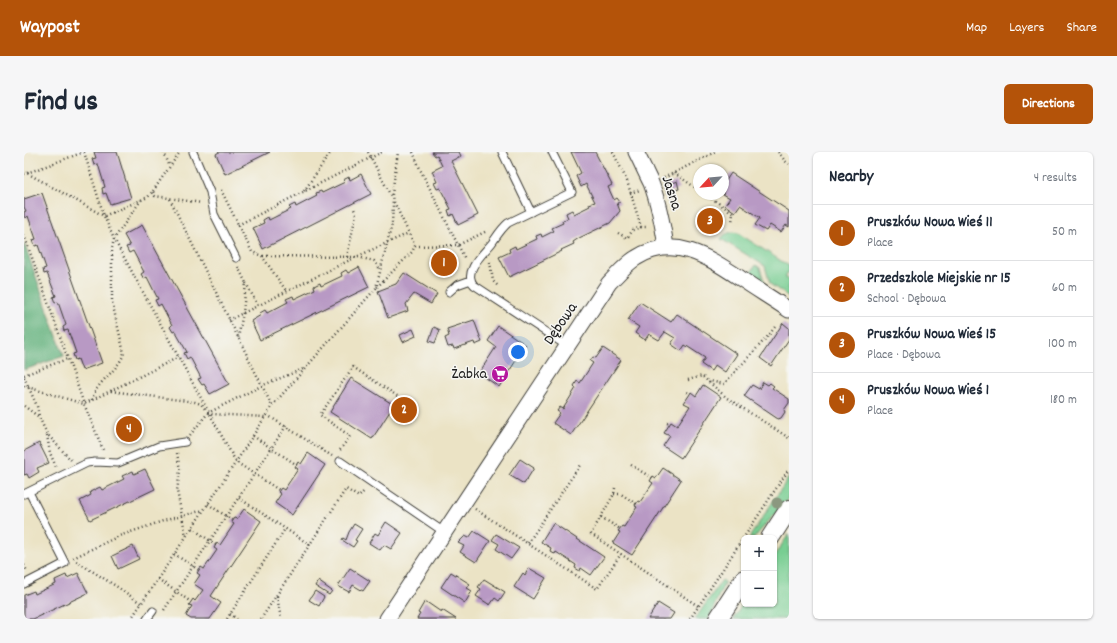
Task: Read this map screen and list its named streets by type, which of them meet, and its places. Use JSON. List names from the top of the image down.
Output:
{
  "streets": {
    "street": ["Jasna", "Dębowa"]
  },
  "crossings": [
    ["Jasna", "Dębowa"]
  ],
  "places": {
    "supermarket": ["Żabka"]
  },
  "north": "bottom left",
  "page": {
    "header": "Waypost",
    "nav": ["Map", "Layers", "Share"],
    "title": "Find us",
    "buttons": "Directions",
    "heading": ["Nearby", "4 results"],
    "list": [
      {
        "mark": "1",
        "name": "Pruszków Nowa Wieś 11",
        "note": "Place",
        "value": "50 m"
      },
      {
        "mark": "2",
        "name": "Przedszkole Miejskie nr 15",
        "note": "School · Dębowa",
        "value": "60 m"
      },
      {
        "mark": "3",
        "name": "Pruszków Nowa Wieś 15",
        "note": "Place · Dębowa",
        "value": "100 m"
      },
      {
        "mark": "4",
        "name": "Pruszków Nowa Wieś 1",
        "note": "Place",
        "value": "180 m"
      }
    ],
    "pins": [
      "3",
      "1",
      "2",
      "4"
    ],
    "map_buttons": ["+", "−"]
  }
}
